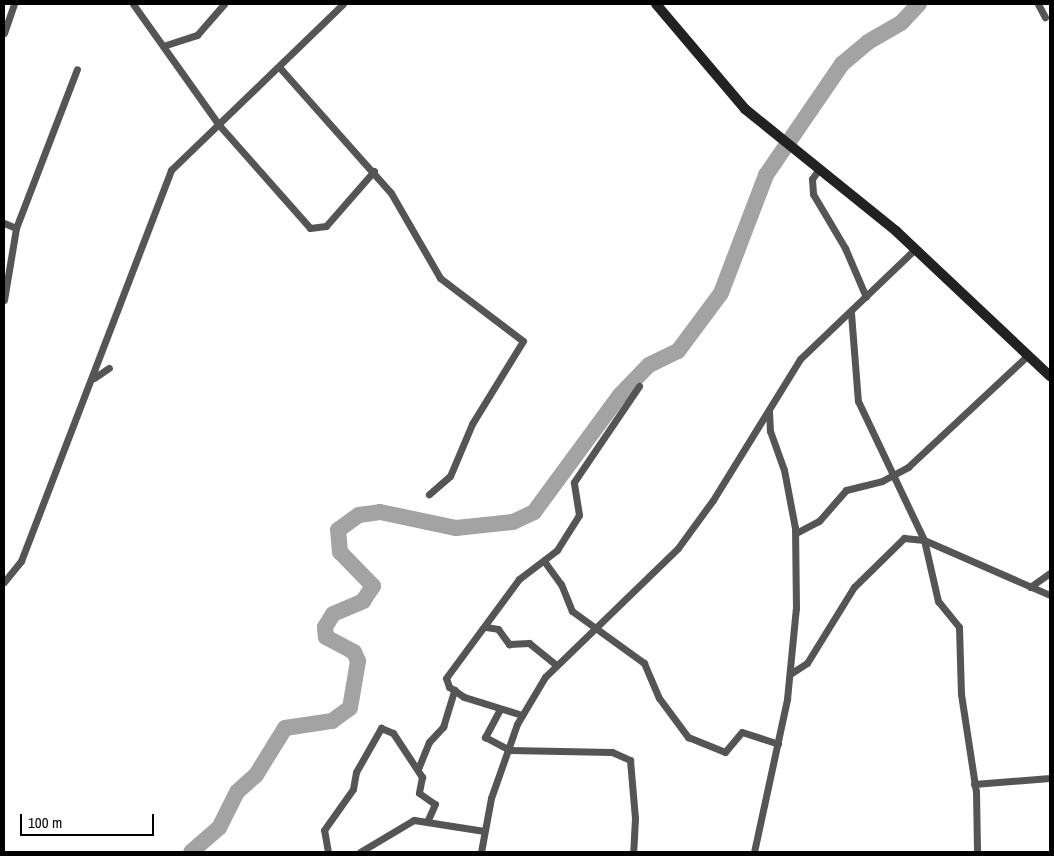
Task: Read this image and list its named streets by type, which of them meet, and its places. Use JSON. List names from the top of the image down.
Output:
{
  "scale_bar": "100 m"
}
